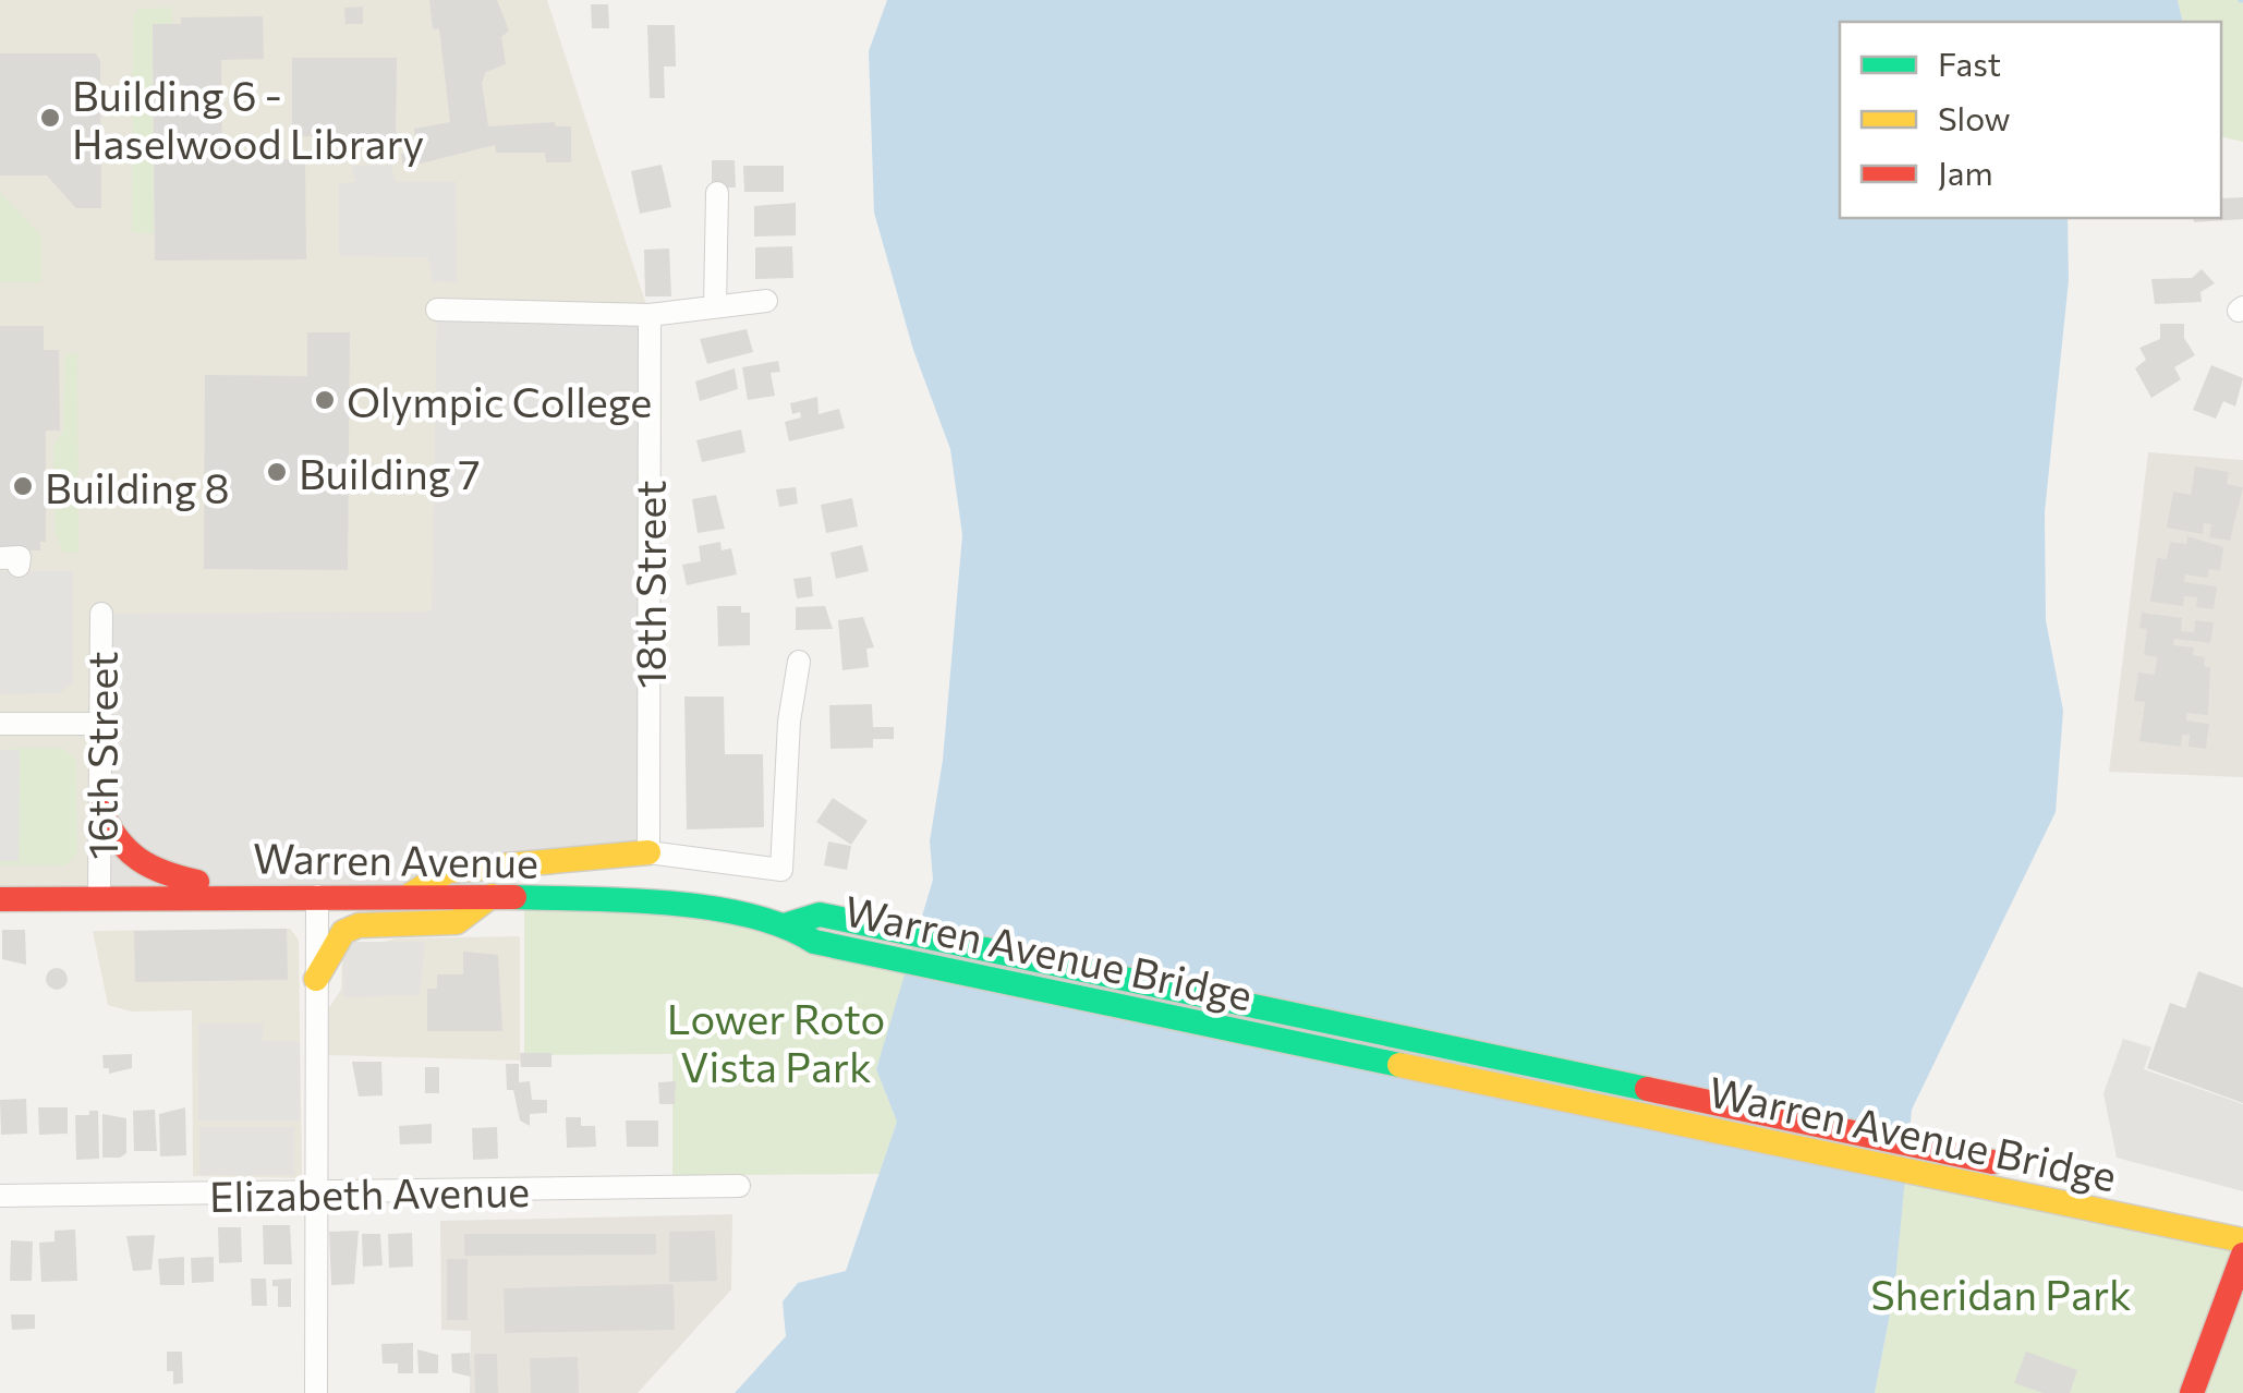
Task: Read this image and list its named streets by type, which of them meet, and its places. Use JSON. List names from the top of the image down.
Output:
{
  "streets": {
    "main road": ["Warren Avenue", "Warren Avenue Bridge"],
    "street": ["18th Street", "16th Street", "Elizabeth Avenue"]
  },
  "crossings": [
    ["16th Street", "Warren Avenue"],
    ["Warren Avenue", "Warren Avenue Bridge"]
  ],
  "parks": ["Lower Roto Vista Park", "Sheridan Park"],
  "places": [
    "Building 6 - Haselwood Library",
    "Olympic College",
    "Building 7",
    "Building 8"
  ],
  "legend": ["Fast", "Slow", "Jam"]
}
